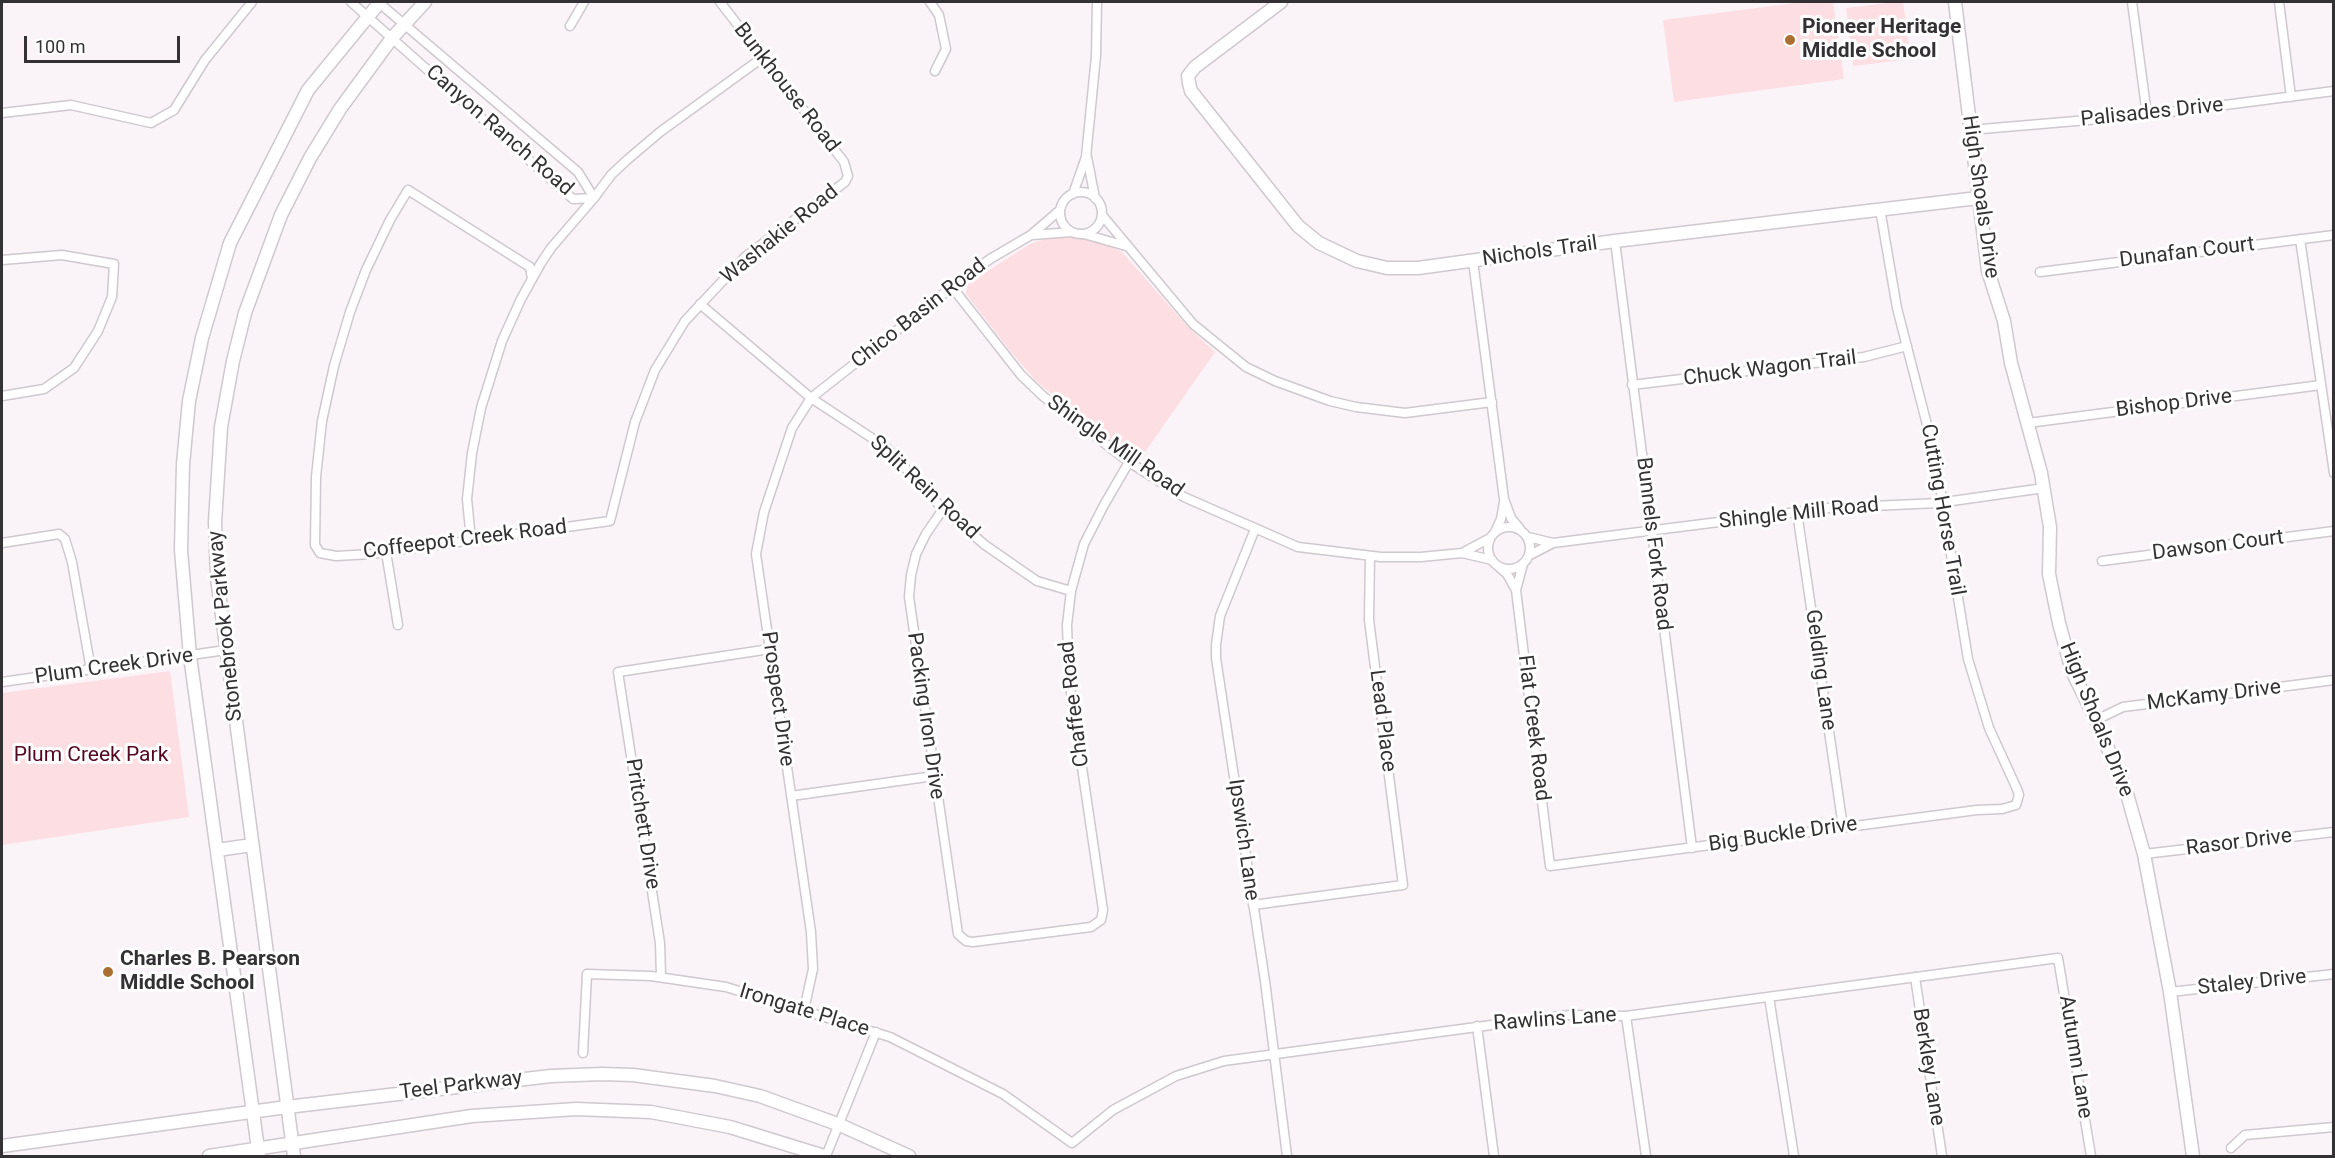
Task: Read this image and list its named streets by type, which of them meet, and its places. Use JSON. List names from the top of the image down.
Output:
{
  "streets": {
    "main road": [
      "High Shoals Drive",
      "Nichols Trail",
      "Stonebrook Parkway",
      "Teel Parkway"
    ],
    "street": [
      "Bunkhouse Road",
      "Palisades Drive",
      "Canyon Ranch Road",
      "Washakie Road",
      "Dunafan Court",
      "Chico Basin Road",
      "Chuck Wagon Trail",
      "Bishop Drive",
      "Shingle Mill Road",
      "Split Rein Road",
      "Cutting Horse Trail",
      "Coffeepot Creek Road",
      "Bunnels Fork Road",
      "Dawson Court",
      "Plum Creek Drive",
      "Gelding Lane",
      "McKamy Drive",
      "Prospect Drive",
      "Chaffee Road",
      "Packing Iron Drive",
      "Lead Place",
      "Flat Creek Road",
      "Pritchett Drive",
      "Big Buckle Drive",
      "Ipswich Lane",
      "Rasor Drive",
      "Staley Drive",
      "Irongate Place",
      "Rawlins Lane",
      "Autumn Lane",
      "Berkley Lane"
    ]
  },
  "crossings": [
    ["Bunkhouse Road", "Washakie Road"],
    ["Palisades Drive", "High Shoals Drive"],
    ["Canyon Ranch Road", "Stonebrook Parkway"],
    ["High Shoals Drive", "Nichols Trail"],
    ["High Shoals Drive", "Bishop Drive"],
    ["High Shoals Drive", "Shingle Mill Road"],
    ["High Shoals Drive", "McKamy Drive"],
    ["High Shoals Drive", "Rasor Drive"],
    ["High Shoals Drive", "Staley Drive"],
    ["Washakie Road", "Split Rein Road"],
    ["Washakie Road", "Coffeepot Creek Road"],
    ["Nichols Trail", "Cutting Horse Trail"],
    ["Nichols Trail", "Bunnels Fork Road"],
    ["Chico Basin Road", "Shingle Mill Road"],
    ["Chico Basin Road", "Split Rein Road"],
    ["Chico Basin Road", "Prospect Drive"],
    ["Chuck Wagon Trail", "Cutting Horse Trail"],
    ["Chuck Wagon Trail", "Bunnels Fork Road"],
    ["Shingle Mill Road", "Cutting Horse Trail"],
    ["Shingle Mill Road", "Bunnels Fork Road"],
    ["Shingle Mill Road", "Gelding Lane"],
    ["Shingle Mill Road", "Chaffee Road"],
    ["Shingle Mill Road", "Lead Place"],
    ["Shingle Mill Road", "Flat Creek Road"],
    ["Shingle Mill Road", "Ipswich Lane"],
    ["Split Rein Road", "Prospect Drive"],
    ["Split Rein Road", "Chaffee Road"],
    ["Split Rein Road", "Packing Iron Drive"],
    ["Cutting Horse Trail", "Big Buckle Drive"],
    ["Bunnels Fork Road", "Big Buckle Drive"],
    ["Stonebrook Parkway", "Plum Creek Drive"],
    ["Stonebrook Parkway", "Teel Parkway"],
    ["Gelding Lane", "Big Buckle Drive"],
    ["Prospect Drive", "Pritchett Drive"],
    ["Prospect Drive", "Irongate Place"],
    ["Chaffee Road", "Packing Iron Drive"],
    ["Lead Place", "Ipswich Lane"],
    ["Flat Creek Road", "Big Buckle Drive"],
    ["Pritchett Drive", "Irongate Place"],
    ["Ipswich Lane", "Rawlins Lane"],
    ["Irongate Place", "Rawlins Lane"],
    ["Rawlins Lane", "Autumn Lane"],
    ["Rawlins Lane", "Berkley Lane"]
  ],
  "parks": ["Plum Creek Park"],
  "places": ["Pioneer Heritage Middle School", "Charles B. Pearson Middle School"],
  "scale_bar": "100 m"
}
